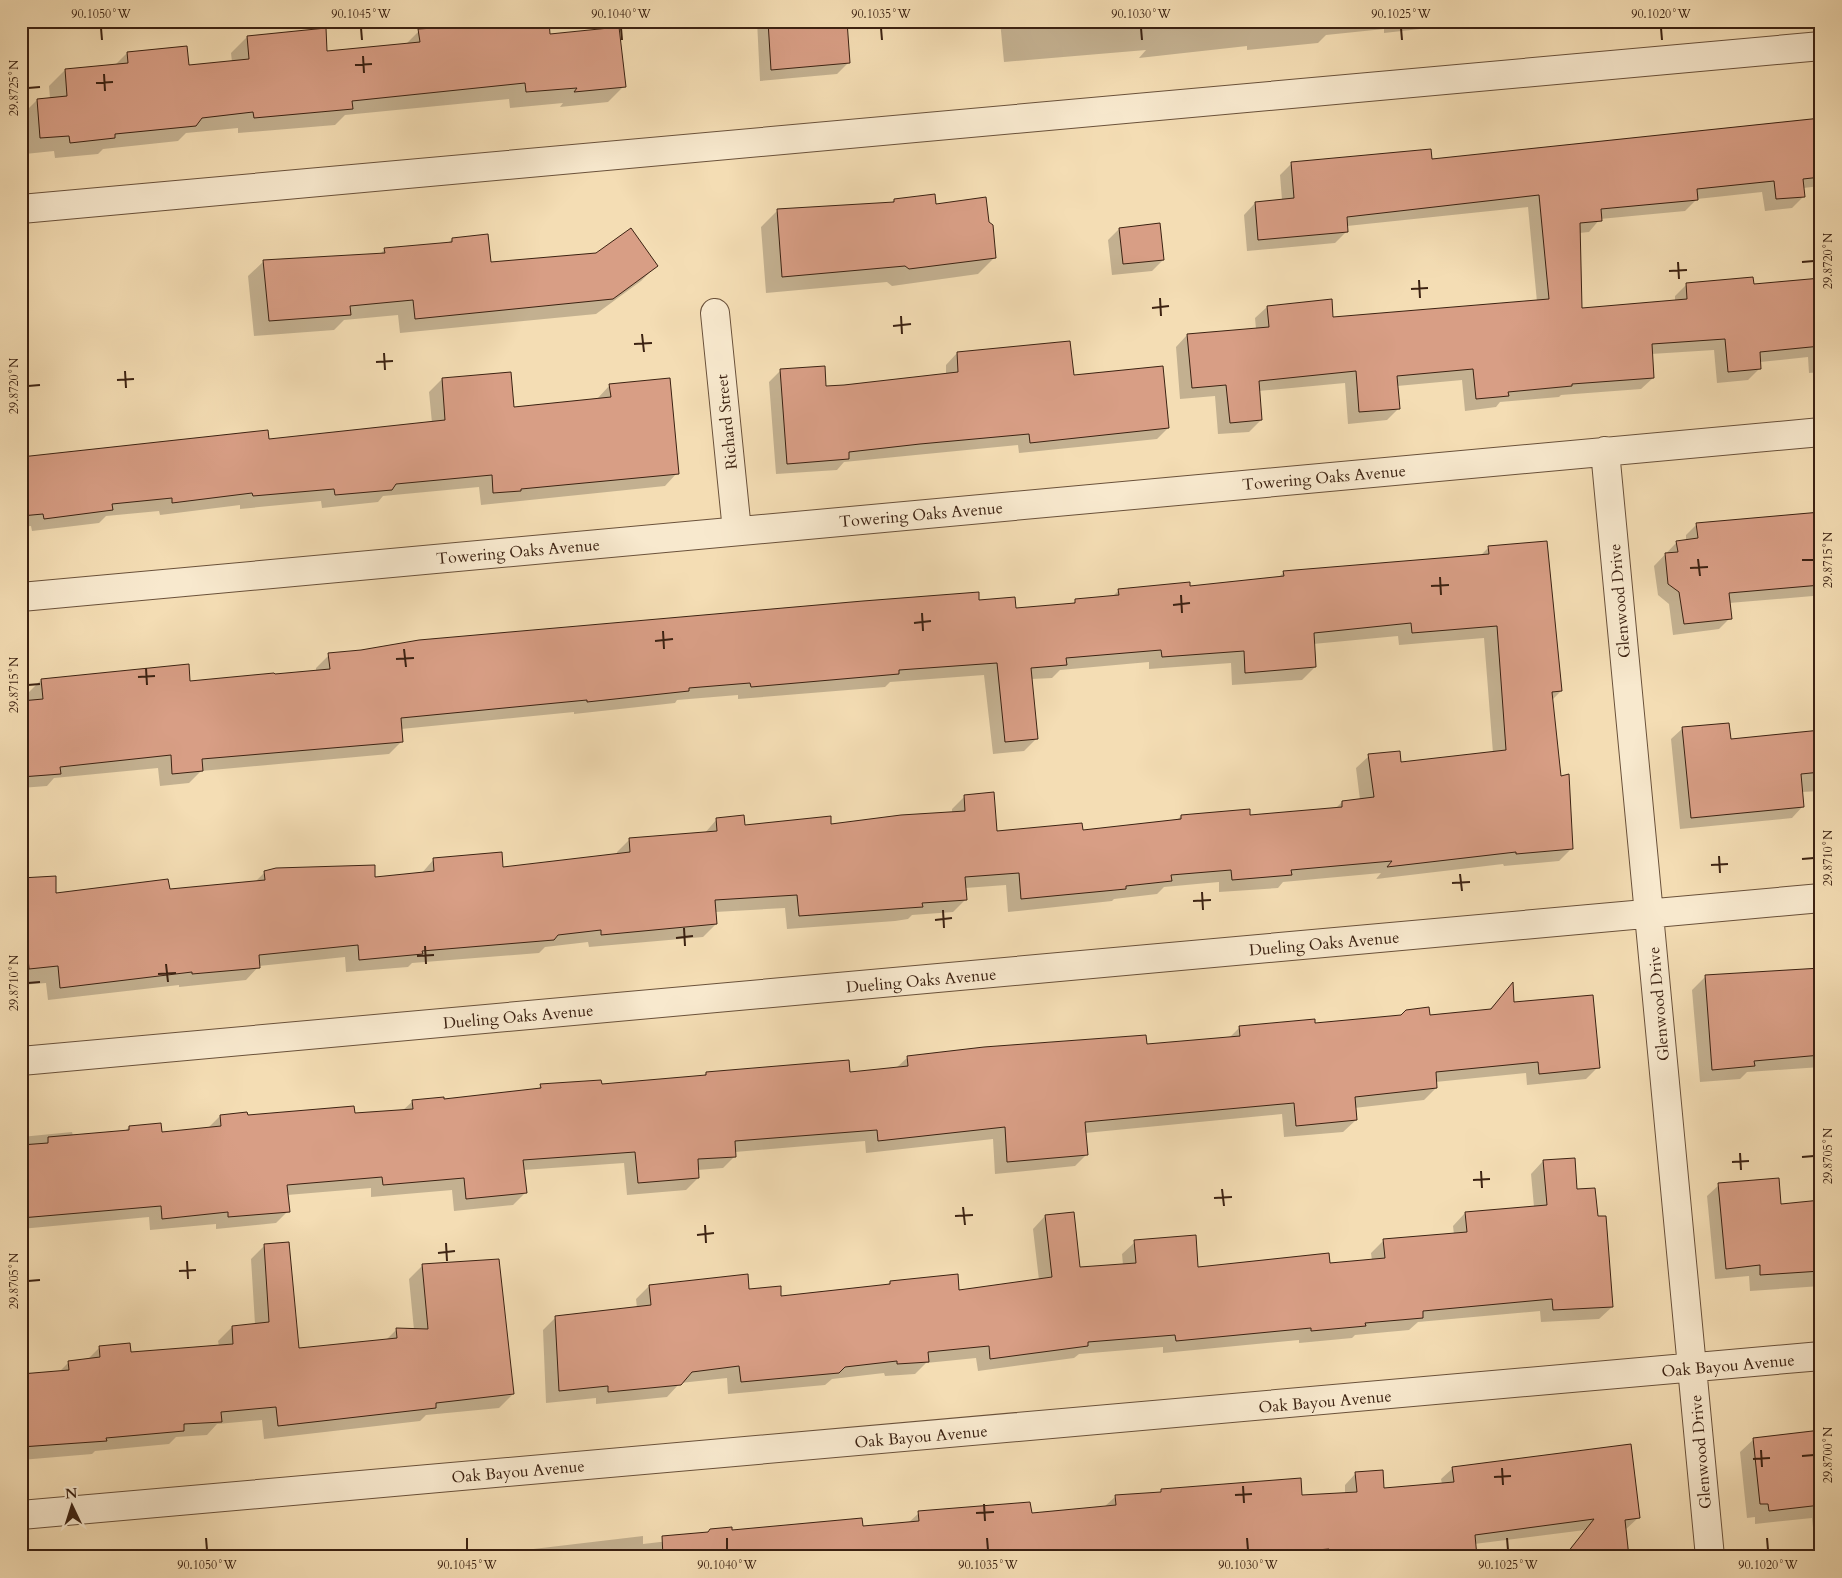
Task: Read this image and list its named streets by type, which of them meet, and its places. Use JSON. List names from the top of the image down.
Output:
{
  "streets": {
    "street": [
      "Richard Street",
      "Towering Oaks Avenue",
      "Glenwood Drive",
      "Dueling Oaks Avenue",
      "Oak Bayou Avenue"
    ]
  },
  "crossings": [
    ["Richard Street", "Towering Oaks Avenue"],
    ["Towering Oaks Avenue", "Glenwood Drive"],
    ["Glenwood Drive", "Dueling Oaks Avenue"],
    ["Glenwood Drive", "Oak Bayou Avenue"]
  ],
  "north": "top",
  "coordinates": [
    "90.1050°W",
    "90.1045°W",
    "90.1040°W",
    "90.1035°W",
    "90.1030°W",
    "90.1025°W",
    "90.1020°W",
    "29.8725°N",
    "29.8720°N",
    "29.8715°N",
    "29.8710°N",
    "29.8705°N",
    "29.8700°N"
  ]
}
